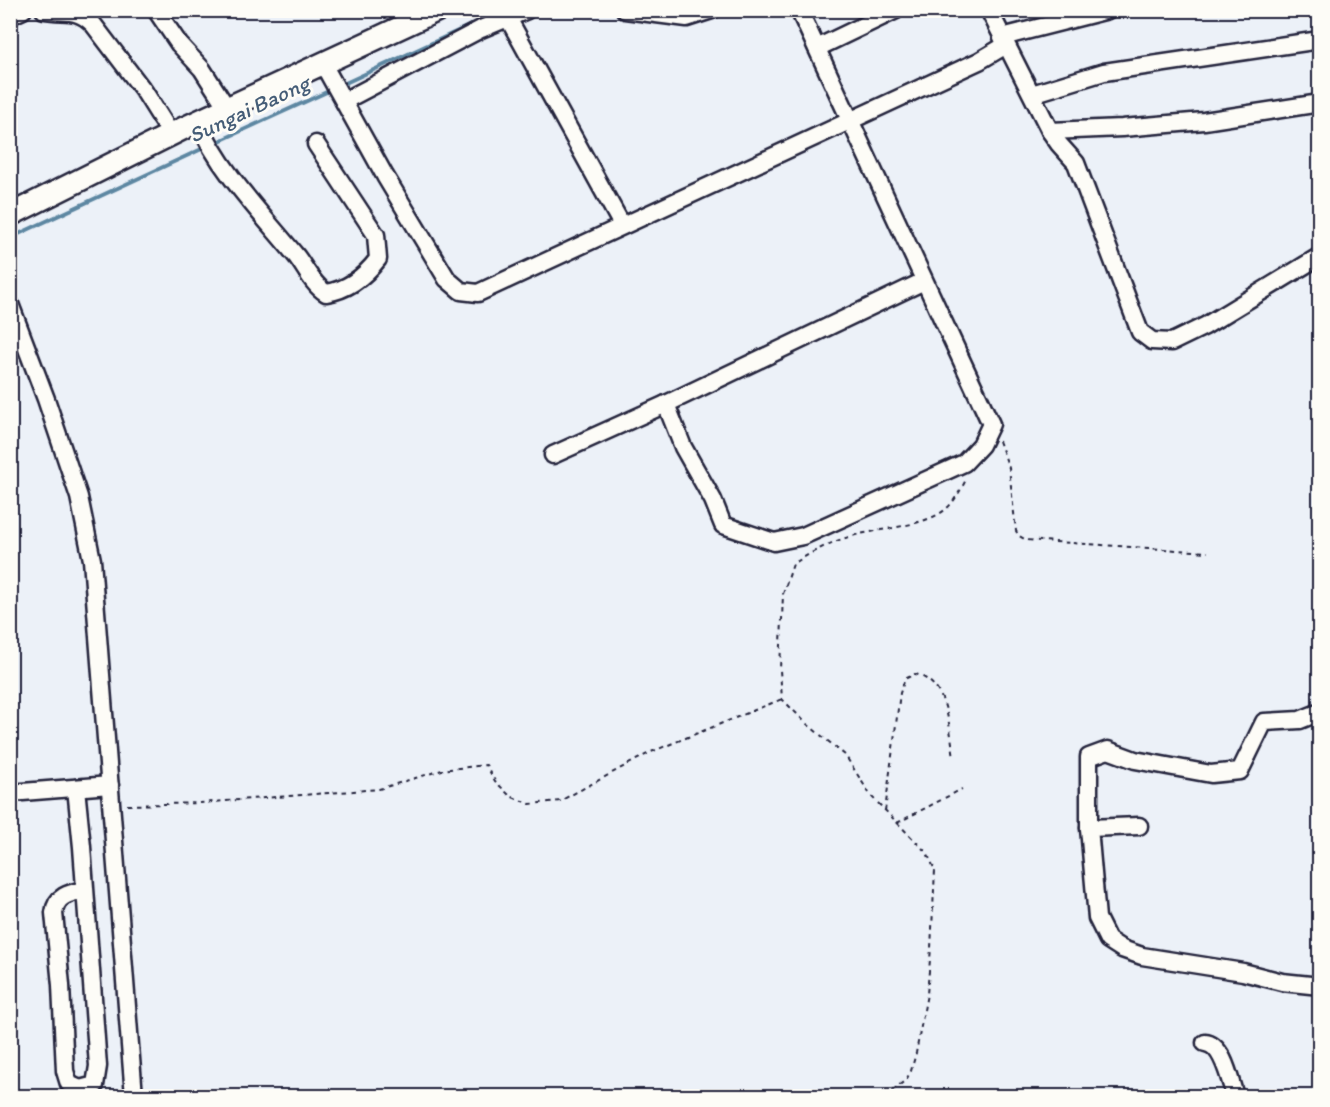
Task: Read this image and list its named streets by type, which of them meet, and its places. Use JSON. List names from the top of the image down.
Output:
{
  "water": ["Sungai Baong"]
}
